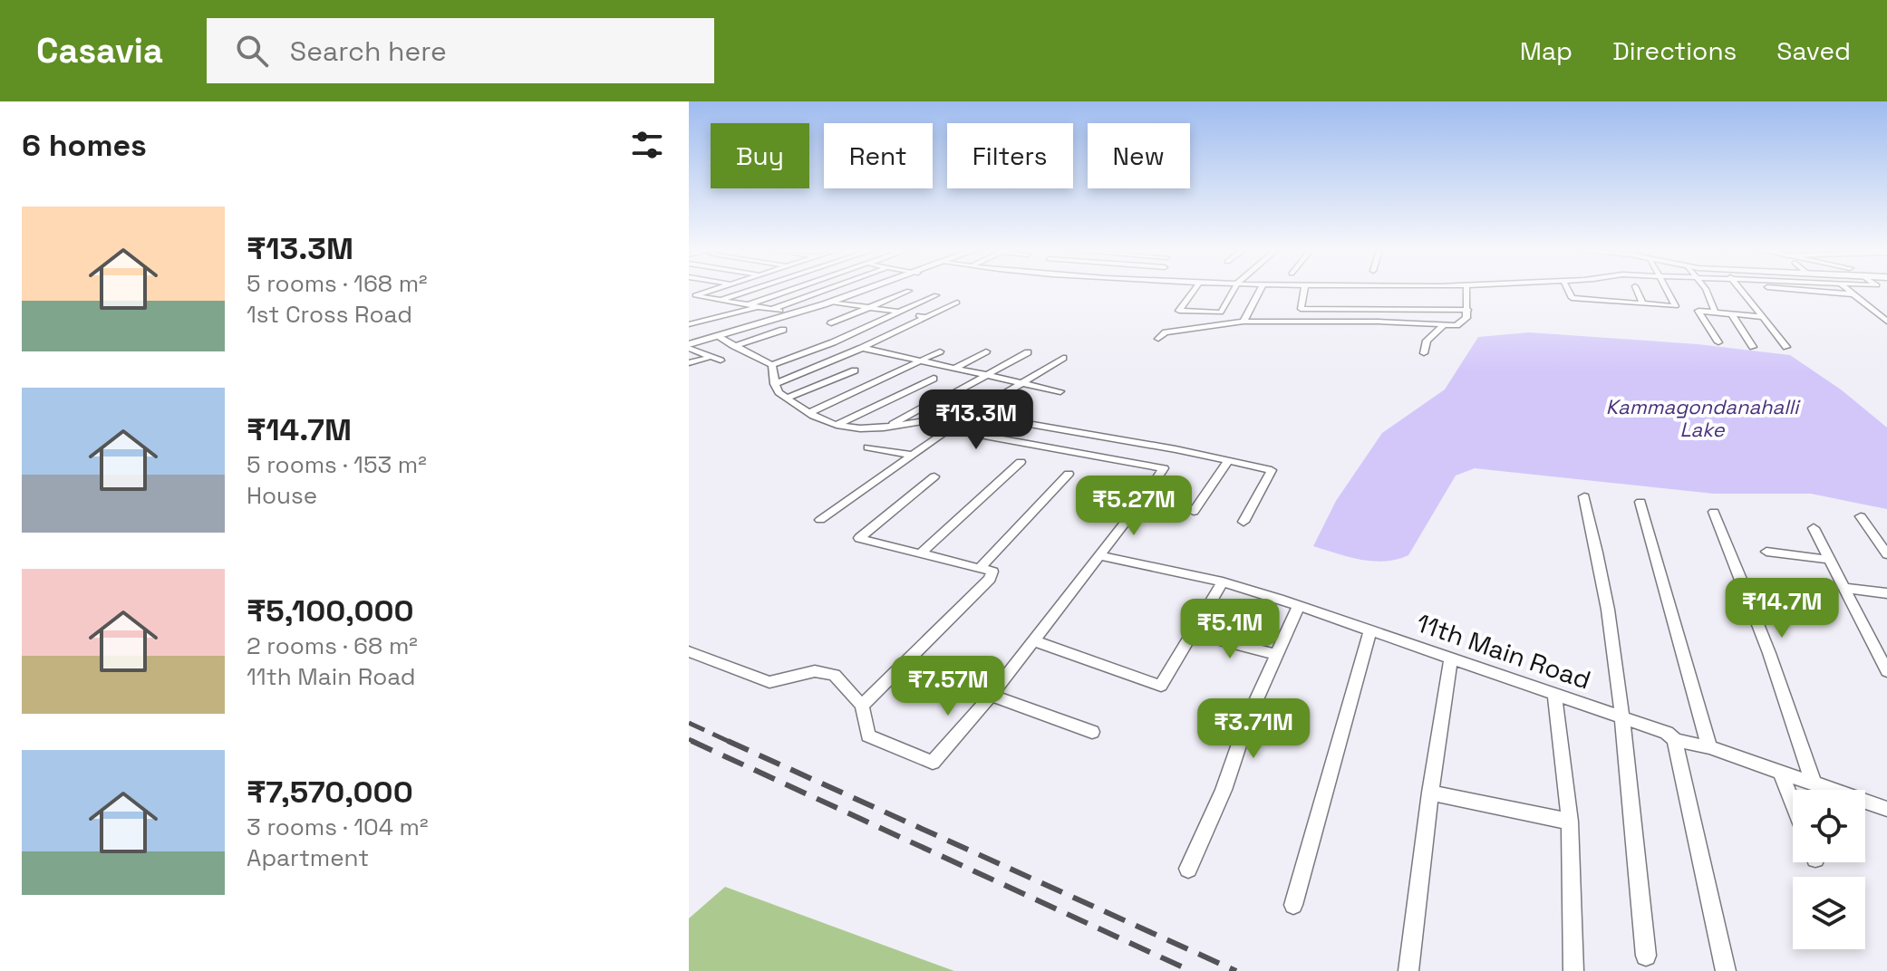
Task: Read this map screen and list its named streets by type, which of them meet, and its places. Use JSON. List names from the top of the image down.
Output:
{
  "streets": {
    "street": ["11th Main Road"]
  },
  "water": ["Kammagondanahalli Lake"],
  "page": {
    "header": "Casavia",
    "search": "Search here",
    "nav": ["Map", "Directions", "Saved"],
    "heading": "6 homes",
    "chip": [
      "Buy",
      "Rent",
      "Filters",
      "New"
    ],
    "list": [
      {
        "name": "₹13.3M",
        "note": "5 rooms · 168 m² · 1st Cross Road"
      },
      {
        "name": "₹14.7M",
        "note": "5 rooms · 153 m² · House"
      },
      {
        "name": "₹5,100,000",
        "note": "2 rooms · 68 m² · 11th Main Road"
      },
      {
        "name": "₹7,570,000",
        "note": "3 rooms · 104 m² · Apartment"
      }
    ],
    "price": [
      "₹13.3M",
      "₹5.27M",
      "₹14.7M",
      "₹5.1M",
      "₹7.57M",
      "₹3.71M"
    ]
  }
}
